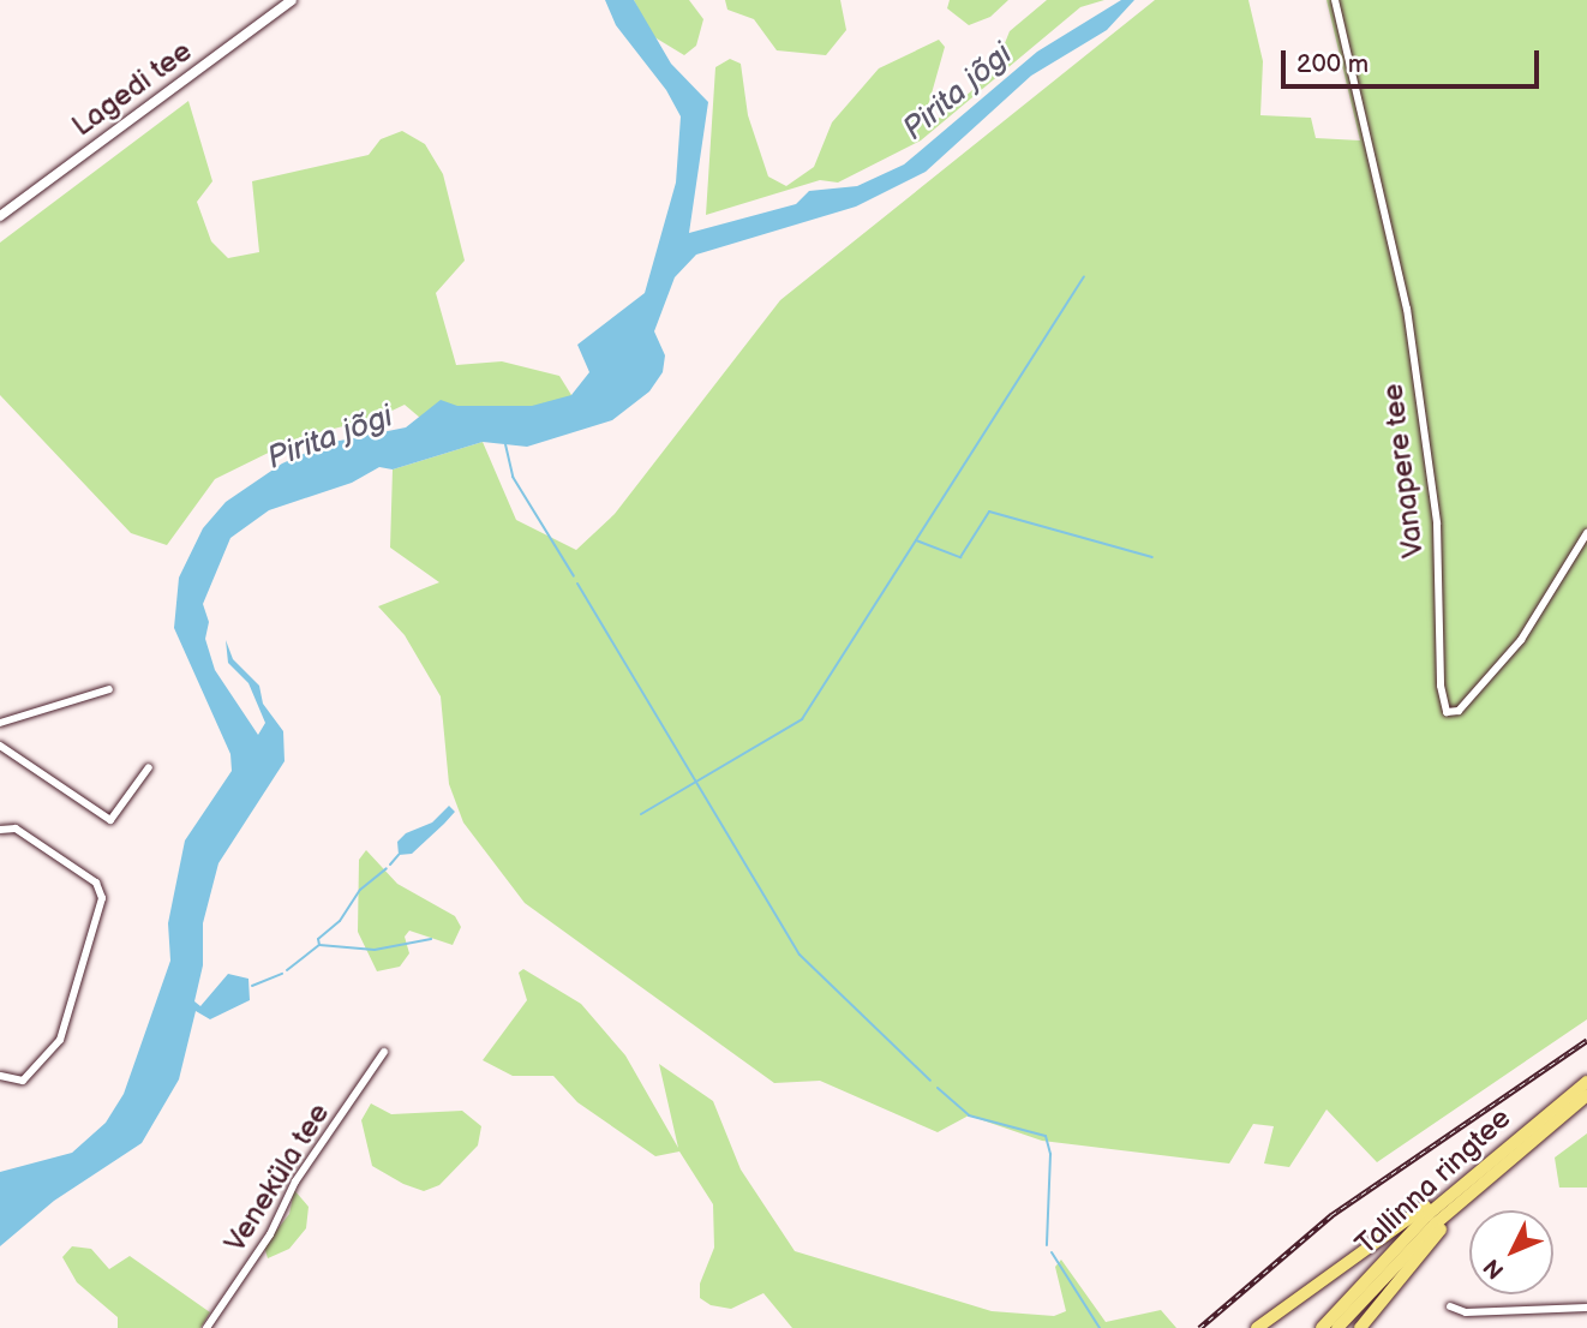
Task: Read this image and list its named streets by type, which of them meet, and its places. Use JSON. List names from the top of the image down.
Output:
{
  "streets": {
    "highway": ["Tallinna ringtee"],
    "street": ["Lagedi tee", "Vanapere tee", "Veneküla tee"]
  },
  "water": ["Pirita jõgi"],
  "scale_bar": "200 m",
  "north": "bottom left"
}
